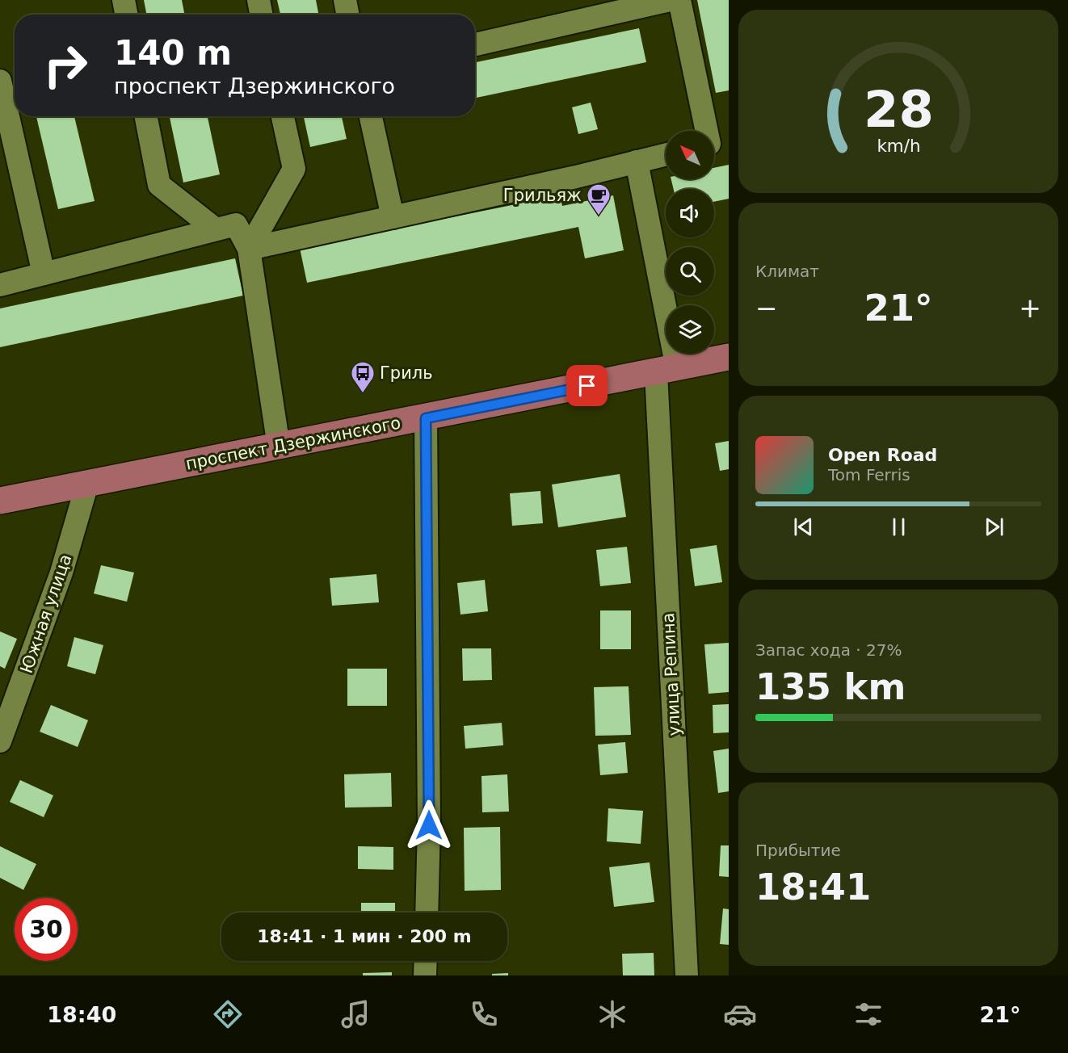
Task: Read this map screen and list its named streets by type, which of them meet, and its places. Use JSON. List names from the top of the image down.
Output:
{
  "streets": {
    "main road": ["проспект Дзержинского"],
    "street": ["Южная улица", "улица Репина"]
  },
  "crossings": [
    ["проспект Дзержинского", "Южная улица"],
    ["проспект Дзержинского", "улица Репина"]
  ],
  "places": {
    "cafe": ["Грильяж"],
    "bus stop": ["Гриль"]
  },
  "north": "top left",
  "page": {
    "turn": ["140 m", "проспект Дзержинского"],
    "tile": [
      "Климат",
      ["Запас хода · 27%", "135 km"],
      ["Прибытие", "18:41"]
    ],
    "heat": ["−", "21°", "+"],
    "song": ["Open Road", "Tom Ferris"],
    "limit": "30",
    "trip": "18:41 · 1 мин · 200 m",
    "tabs": ["18:40", "21°"],
    "gauge": ["28", "km/h"]
  }
}
